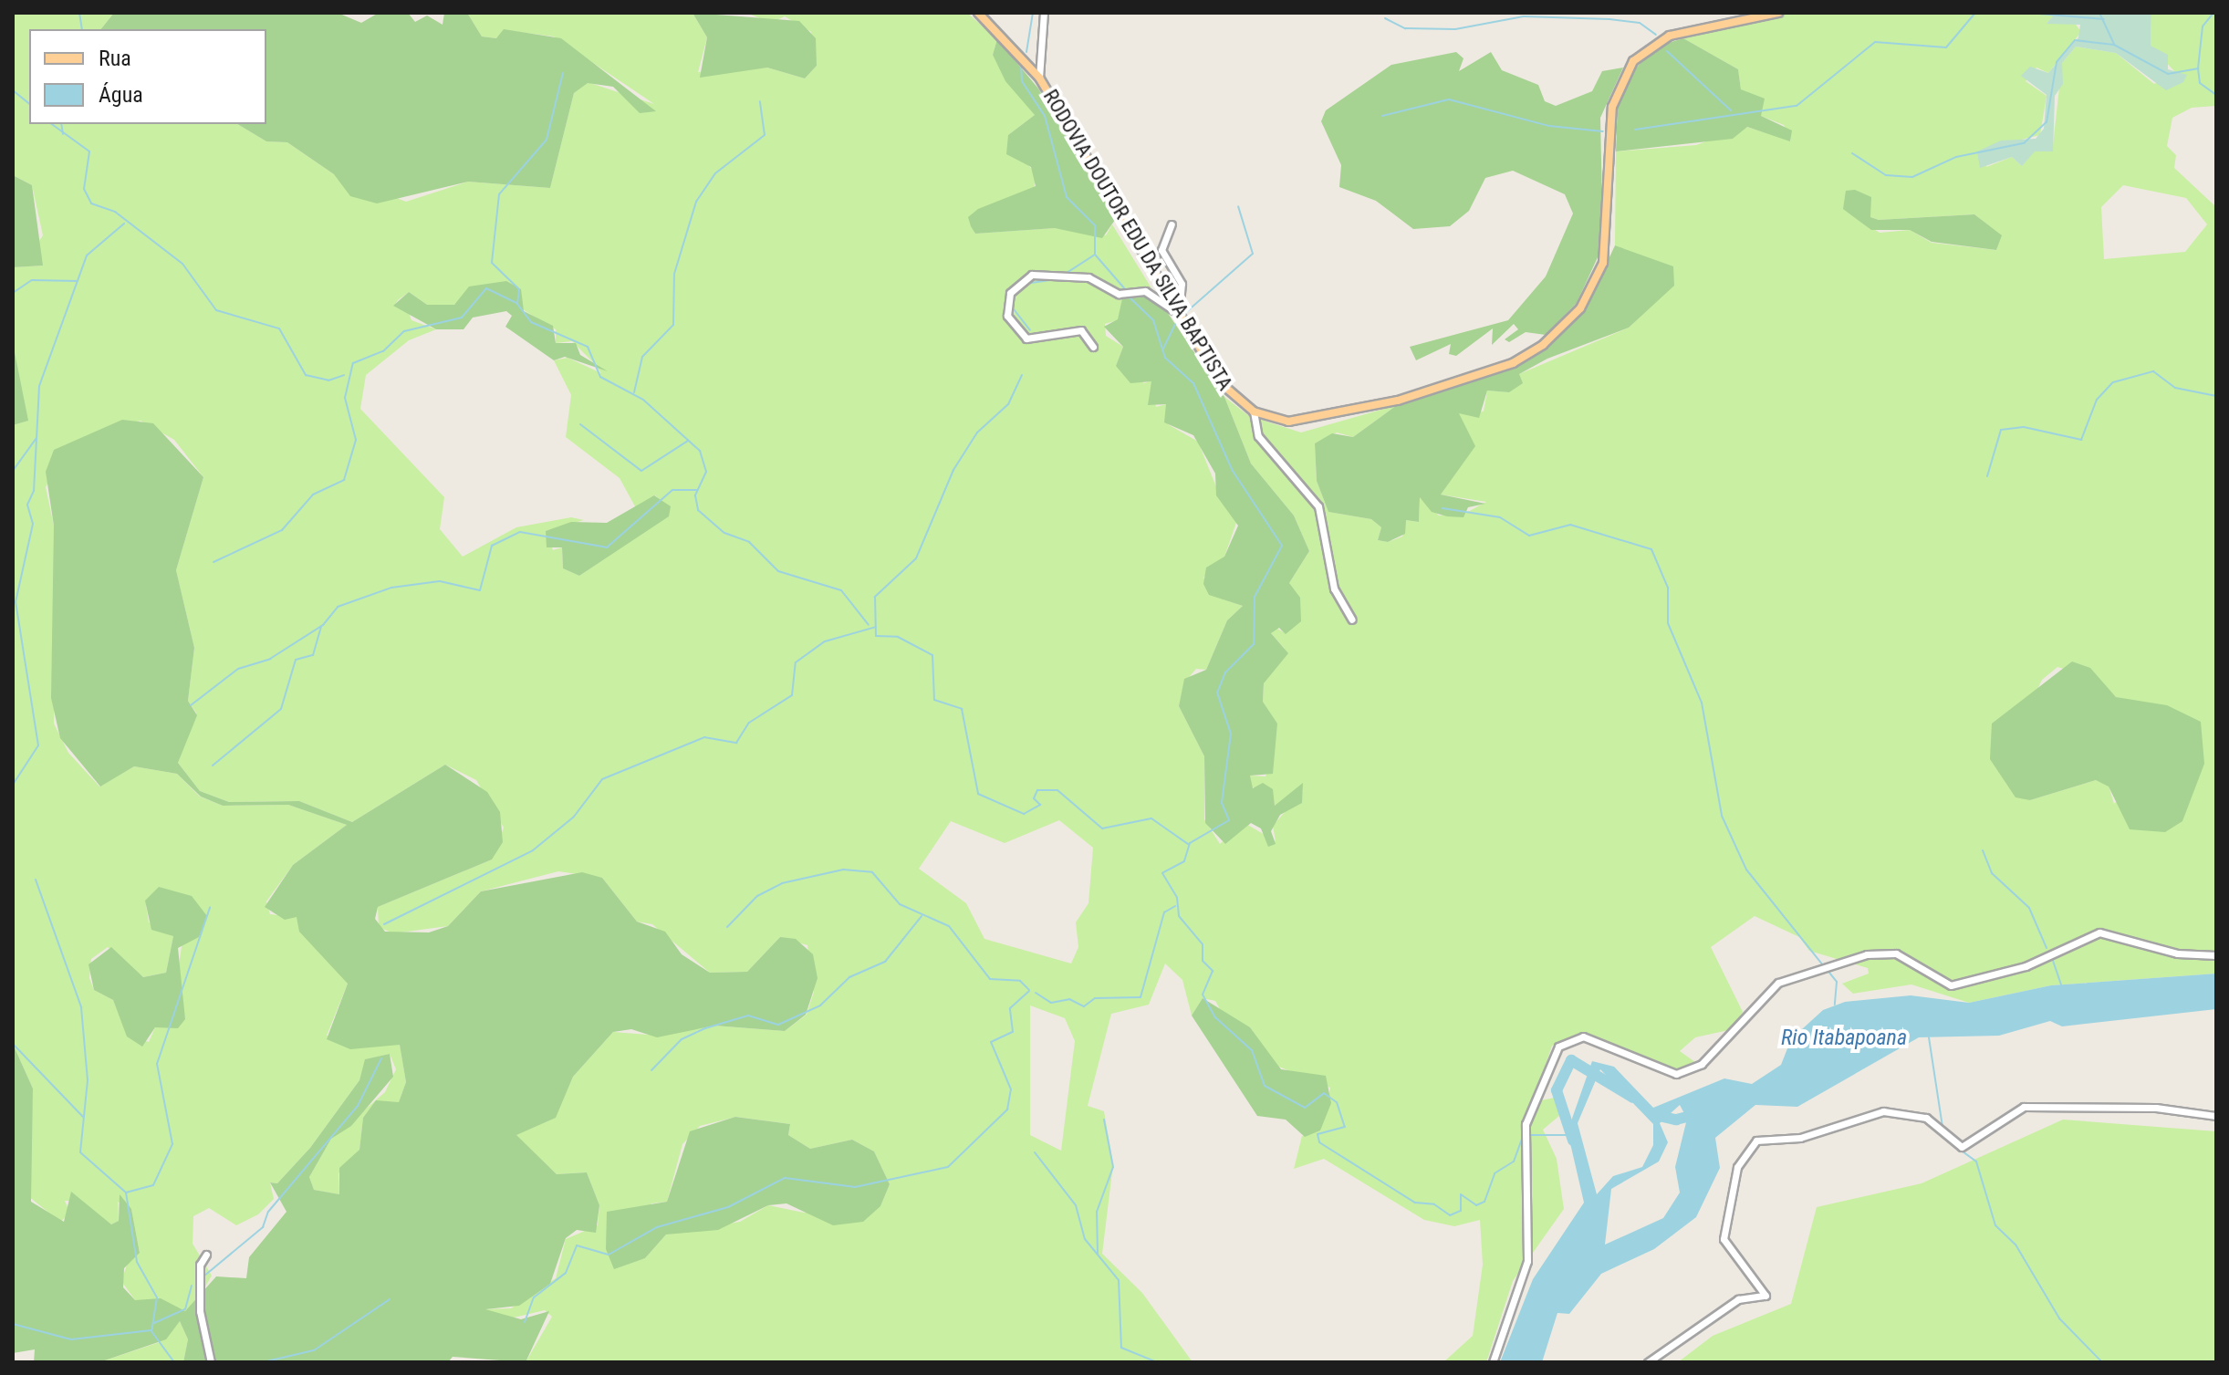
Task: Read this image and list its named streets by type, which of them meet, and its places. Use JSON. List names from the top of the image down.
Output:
{
  "streets": {
    "main road": ["RODOVIA DOUTOR EDU DA SILVA BAPTISTA"]
  },
  "water": ["Rio Itabapoana"],
  "legend": ["Rua", "Água"]
}
